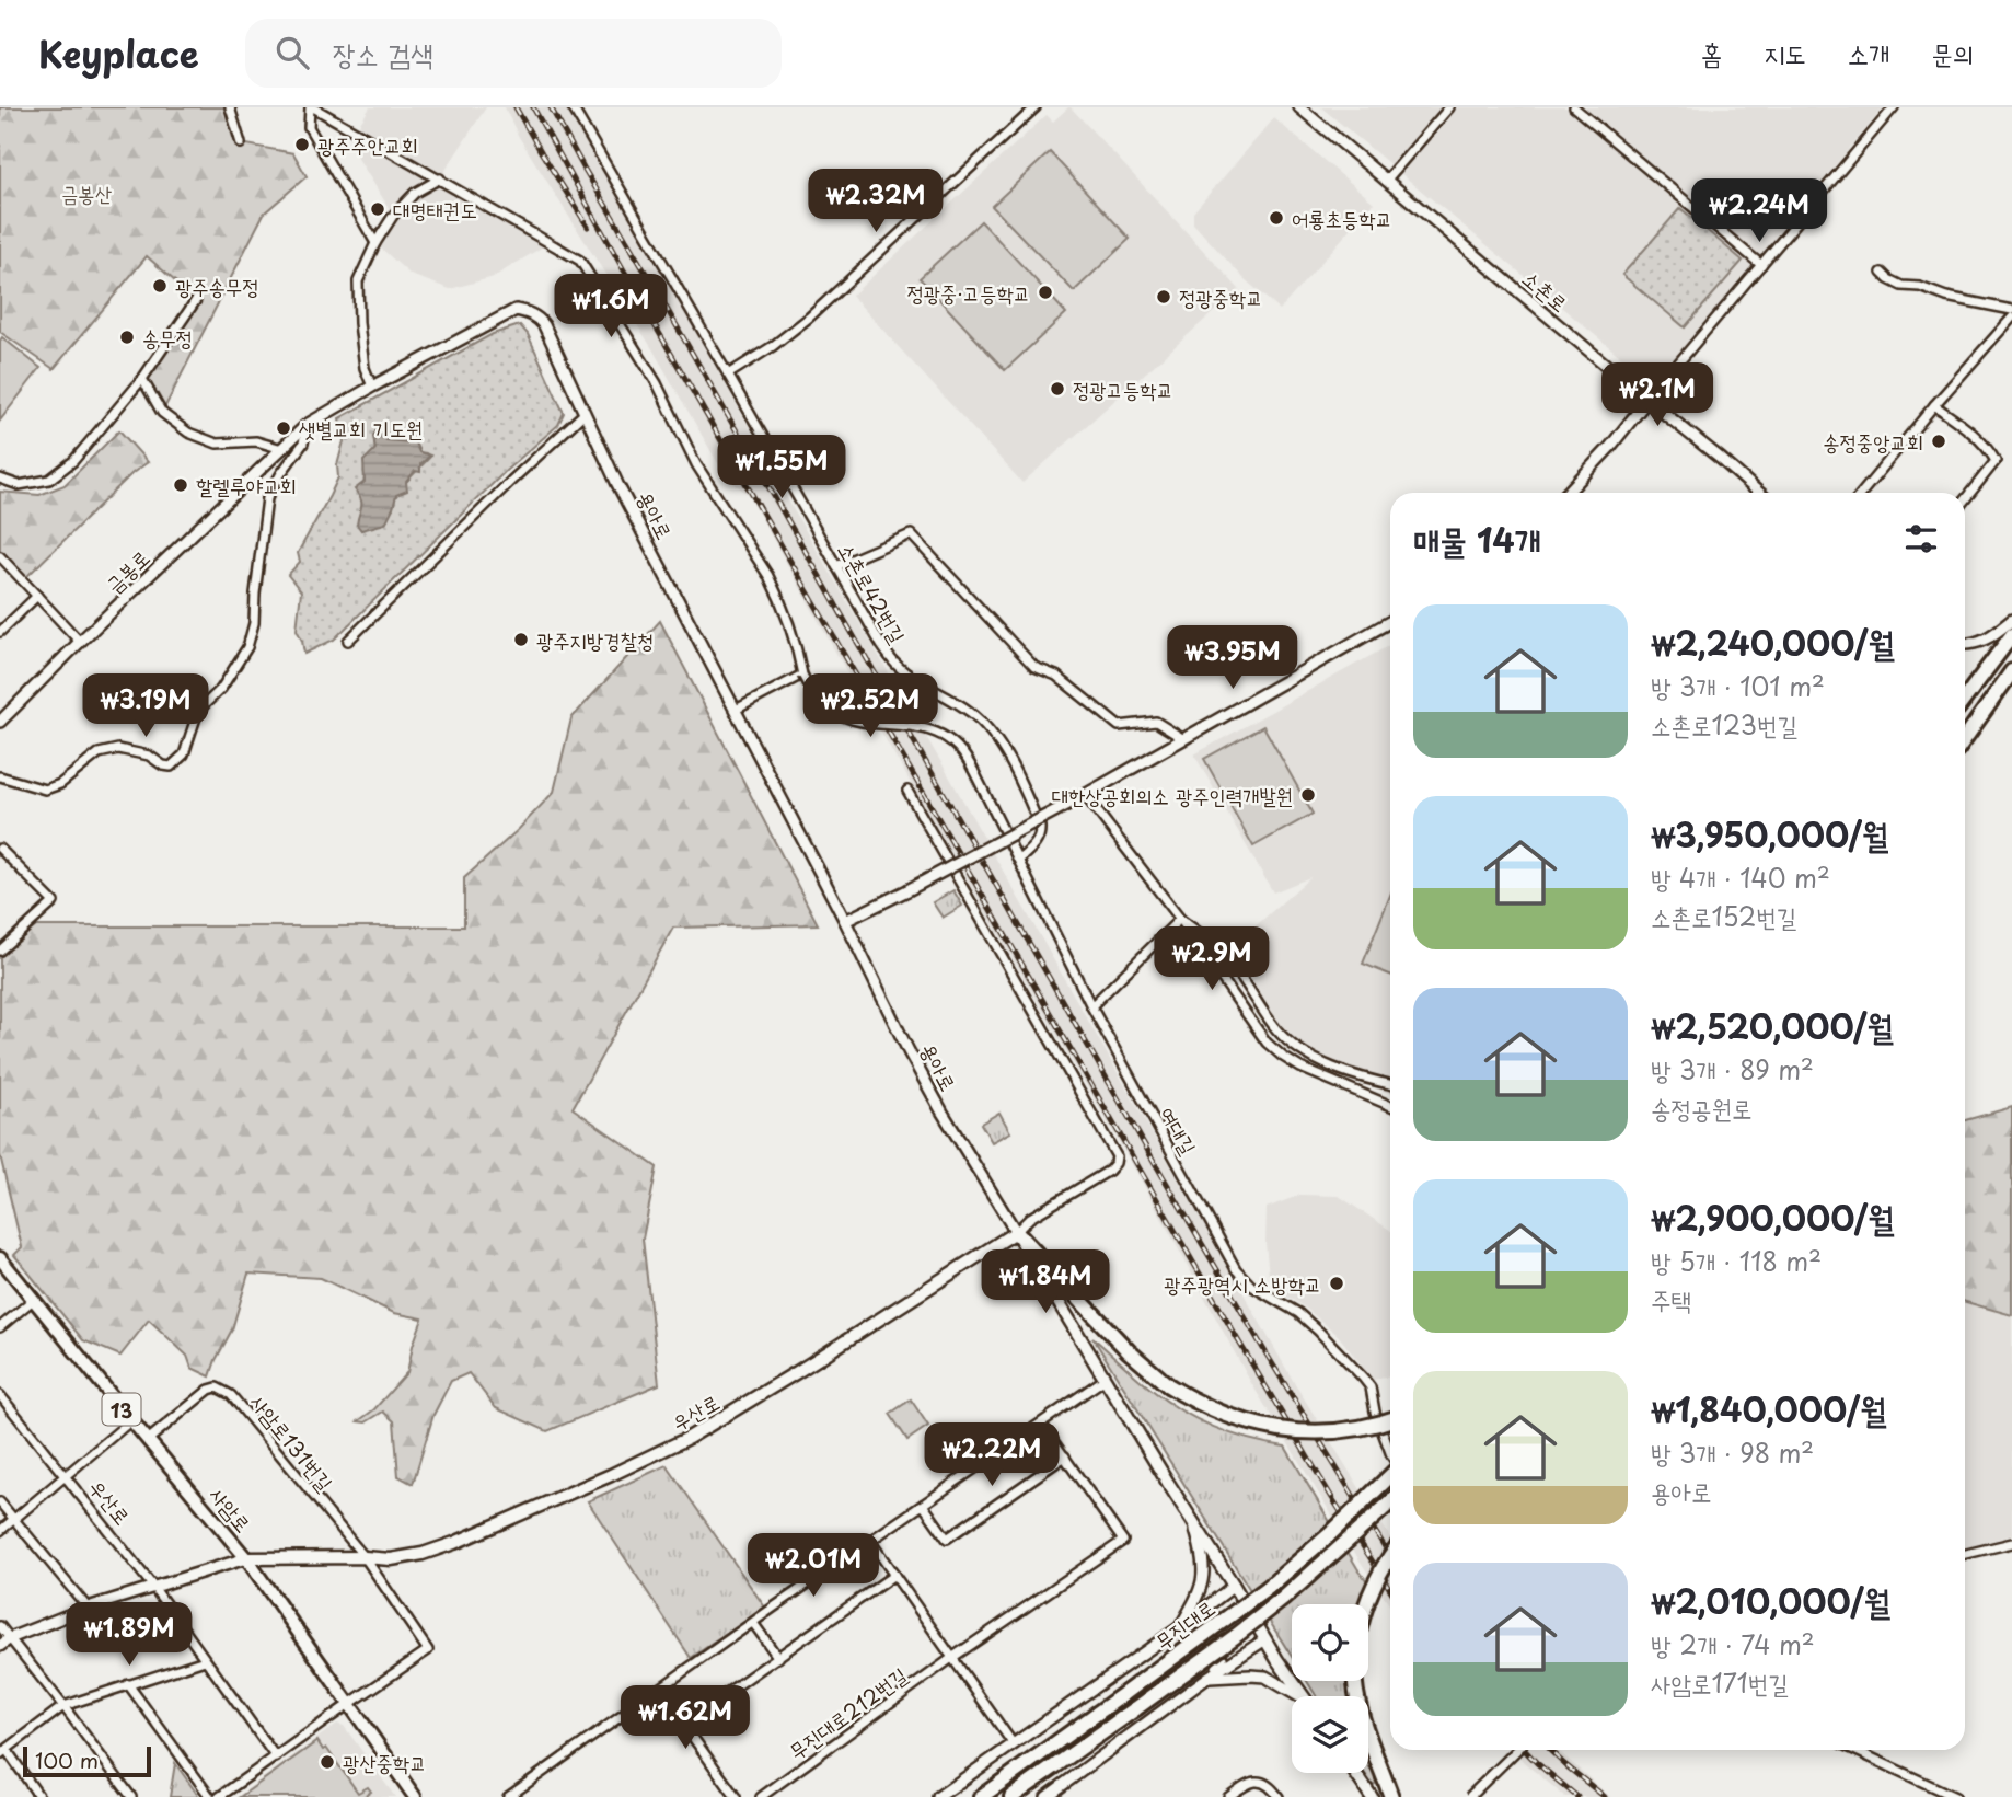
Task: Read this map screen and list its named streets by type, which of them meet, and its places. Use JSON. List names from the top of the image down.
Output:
{
  "streets": {
    "highway": ["무진대로"],
    "main road": [
      "용아로",
      "13",
      "우산로",
      "사암로"
    ],
    "street": [
      "소촌로",
      "금봉로",
      "소촌로42번길",
      "여대길",
      "사암로131번길",
      "무진대로212번길"
    ]
  },
  "crossings": [
    ["용아로", "금봉로"],
    ["용아로", "우산로"],
    ["용아로", "무진대로"],
    ["소촌로42번길", "여대길"],
    ["우산로", "사암로131번길"],
    ["우산로", "사암로"],
    ["사암로131번길", "사암로"]
  ],
  "parks": ["금봉산"],
  "places": [
    "광주주안교회",
    "대명태권도",
    "어룡초등학교",
    "광주송무정",
    "정광중·고등학교",
    "정광중학교",
    "송무정",
    "정광고등학교",
    "샛별교회 기도원",
    "송정중앙교회",
    "할렐루야교회",
    "광주지방경찰청",
    "대한상공회의소 광주인력개발원",
    "광주광역시 소방학교",
    "광산중학교"
  ],
  "scale_bar": "100 m",
  "page": {
    "header": "Keyplace",
    "search": "장소 검색",
    "nav": [
      "홈",
      "지도",
      "소개",
      "문의"
    ],
    "price": [
      "₩2.32M",
      "₩2.24M",
      "₩1.6M",
      "₩2.1M",
      "₩1.55M",
      "₩3.95M",
      "₩3.19M",
      "₩2.52M",
      "₩2.9M",
      "₩1.84M",
      "₩2.22M",
      "₩2.01M",
      "₩1.89M",
      "₩1.62M"
    ],
    "heading": "매물 14개",
    "list": [
      {
        "name": "₩2,240,000/월",
        "note": "방 3개 · 101 m² · 소촌로123번길"
      },
      {
        "name": "₩3,950,000/월",
        "note": "방 4개 · 140 m² · 소촌로152번길"
      },
      {
        "name": "₩2,520,000/월",
        "note": "방 3개 · 89 m² · 송정공원로"
      },
      {
        "name": "₩2,900,000/월",
        "note": "방 5개 · 118 m² · 주택"
      },
      {
        "name": "₩1,840,000/월",
        "note": "방 3개 · 98 m² · 용아로"
      },
      {
        "name": "₩2,010,000/월",
        "note": "방 2개 · 74 m² · 사암로171번길"
      }
    ],
    "scale": "100 m"
  }
}
